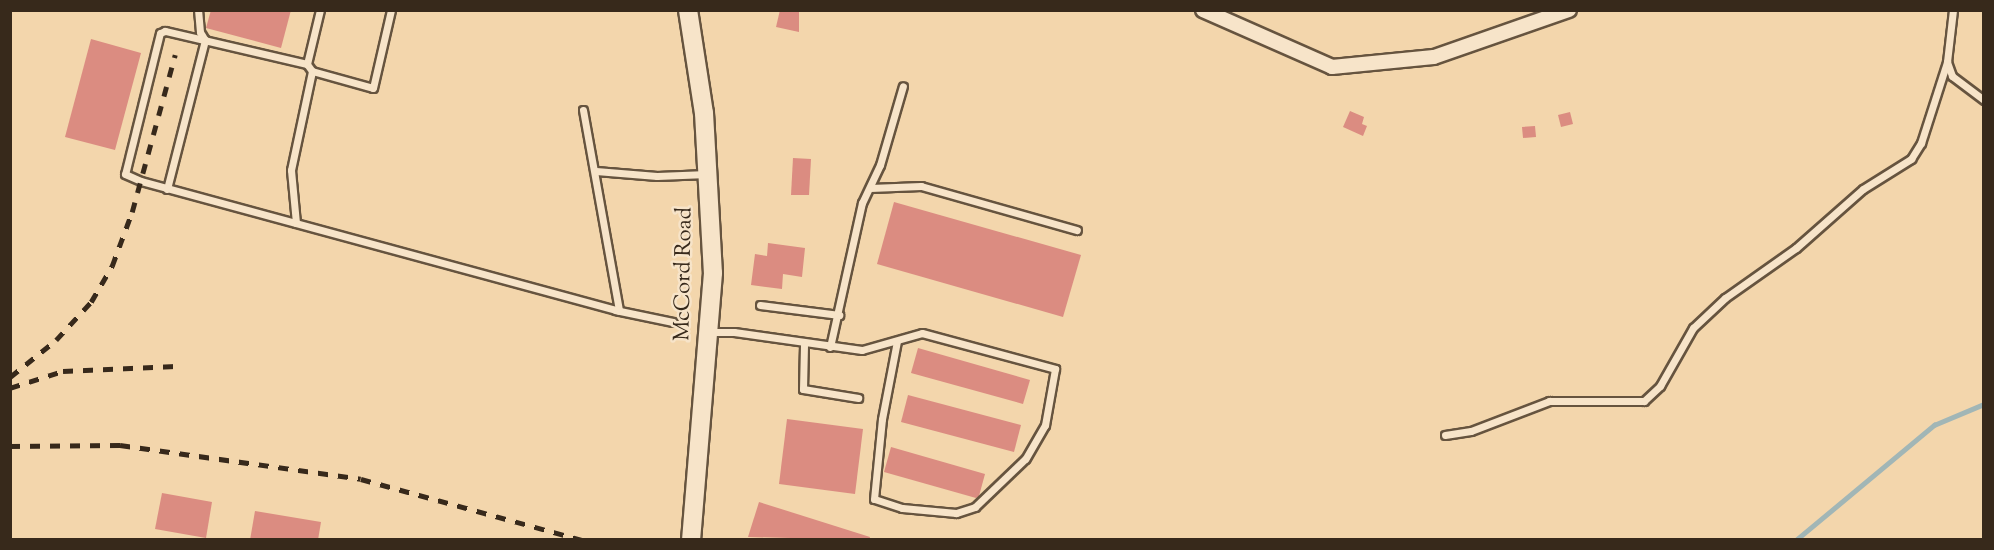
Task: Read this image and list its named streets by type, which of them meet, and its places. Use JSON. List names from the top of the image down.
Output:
{
  "streets": {
    "street": ["McCord Road"]
  }
}
